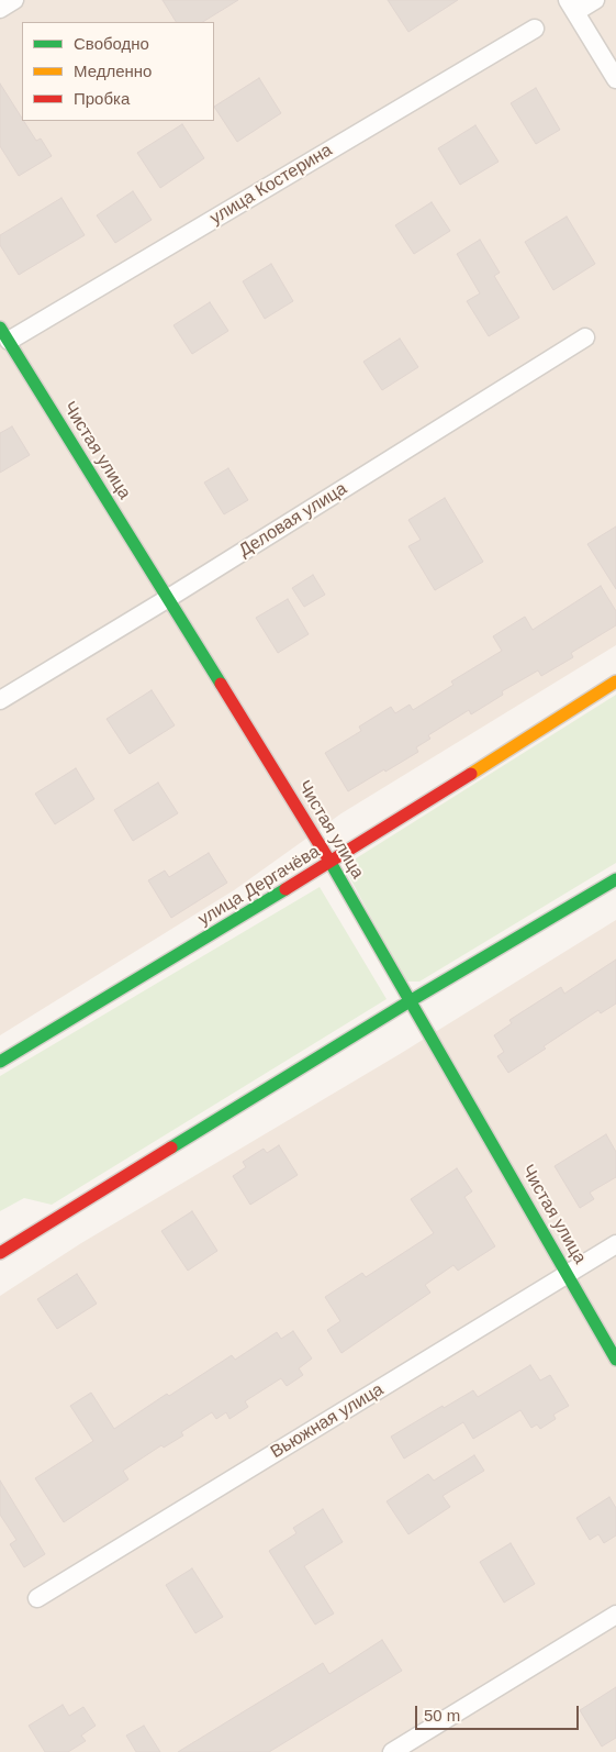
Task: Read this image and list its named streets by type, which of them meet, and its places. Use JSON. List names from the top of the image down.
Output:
{
  "streets": {
    "street": [
      "улица Костерина",
      "Чистая улица",
      "Деловая улица",
      "улица Дергачёва",
      "Вьюжная улица"
    ]
  },
  "crossings": [
    ["улица Костерина", "Чистая улица"],
    ["Чистая улица", "Деловая улица"],
    ["Чистая улица", "улица Дергачёва"],
    ["Чистая улица", "Вьюжная улица"]
  ],
  "legend": ["Свободно", "Медленно", "Пробка"],
  "scale_bar": "50 m"
}
